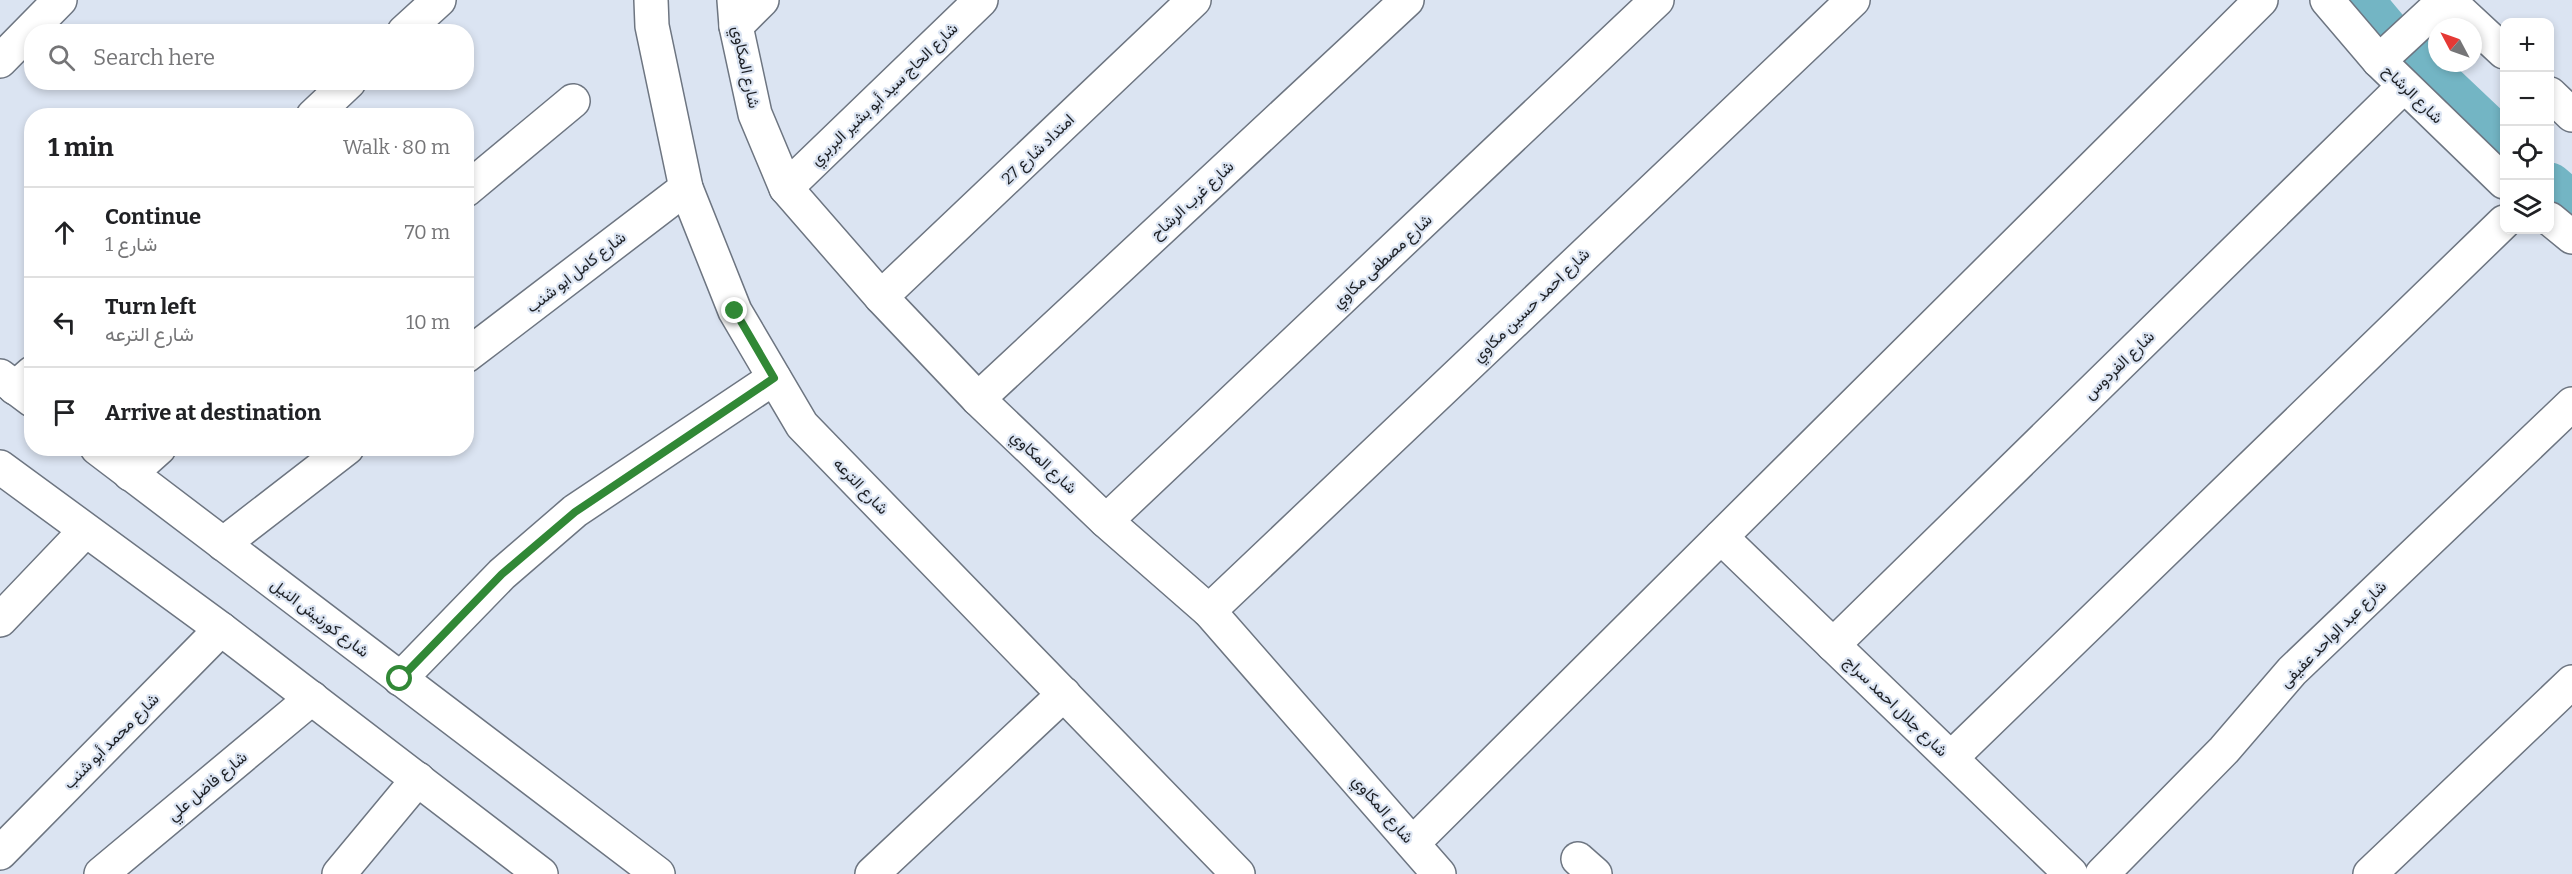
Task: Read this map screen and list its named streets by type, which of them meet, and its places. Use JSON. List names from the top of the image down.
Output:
{
  "streets": {
    "main road": [
      "شارع المكاوي",
      "شارع الحاج سيد أبو بشير البربري",
      "شارع الرشاح",
      "امتداد شارع 27",
      "شارع غرب الرشاح",
      "شارع مصطفى مكاوي",
      "شارع كامل ابو شنب",
      "شارع احمد حسين مكاوي",
      "شارع الفردوس",
      "شارع الترعه",
      "شارع كورنيش النيل",
      "شارع عبد الواحد عفيفى",
      "شارع جلال احمد سراج",
      "شارع محمد أبو شنب",
      "شارع فاضل علي"
    ]
  },
  "crossings": [
    ["شارع المكاوي", "شارع الحاج سيد أبو بشير البربري"],
    ["شارع المكاوي", "امتداد شارع 27"],
    ["شارع المكاوي", "شارع غرب الرشاح"],
    ["شارع المكاوي", "شارع مصطفى مكاوي"],
    ["شارع المكاوي", "شارع احمد حسين مكاوي"],
    ["شارع الرشاح", "شارع الفردوس"],
    ["شارع كامل ابو شنب", "شارع الترعه"],
    ["شارع الفردوس", "شارع جلال احمد سراج"]
  ],
  "north": "top left",
  "page": {
    "map_buttons": ["+", "−"],
    "search": "Search here",
    "heading": ["1 min", "Walk · 80 m"],
    "list": [
      ["Continue", "شارع 1", "70 m"],
      ["Turn left", "شارع الترعه", "10 m"],
      "Arrive at destination"
    ]
  }
}
